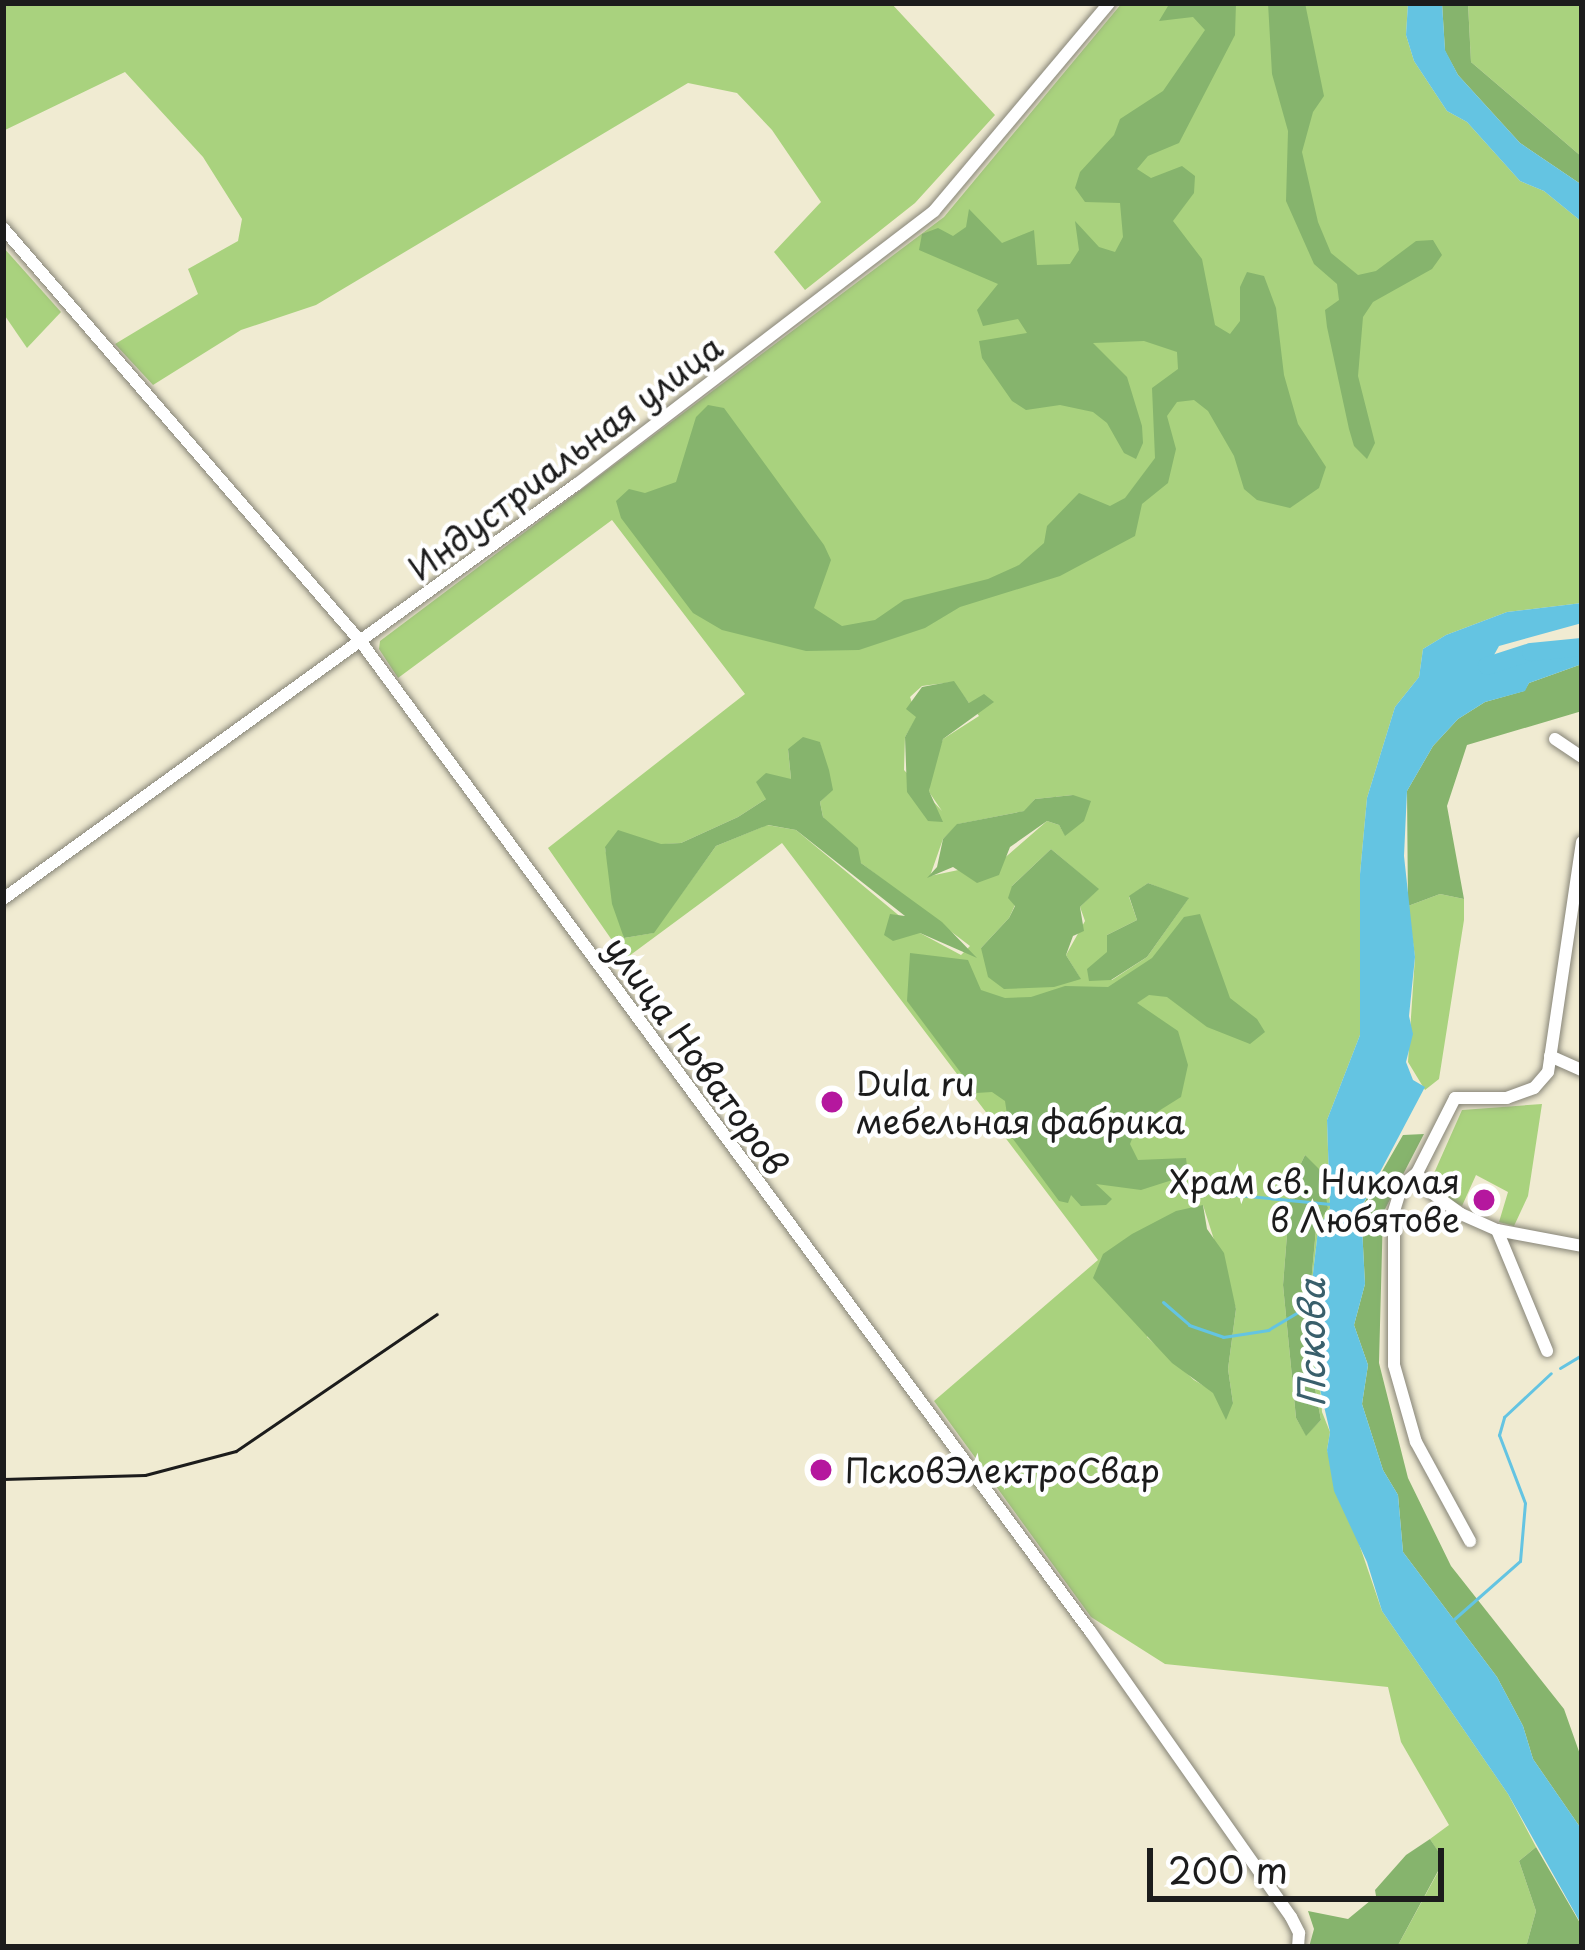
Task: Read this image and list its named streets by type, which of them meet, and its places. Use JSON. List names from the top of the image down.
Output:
{
  "streets": {
    "street": ["Индустриальная улица", "улица Новаторов"]
  },
  "crossings": [
    ["Индустриальная улица", "улица Новаторов"]
  ],
  "water": ["Пскова"],
  "places": ["Dula ru мебельная фабрика", "Храм св. Николая в Любятове", "ПсковЭлектроСвар"],
  "scale_bar": "200 m"
}
